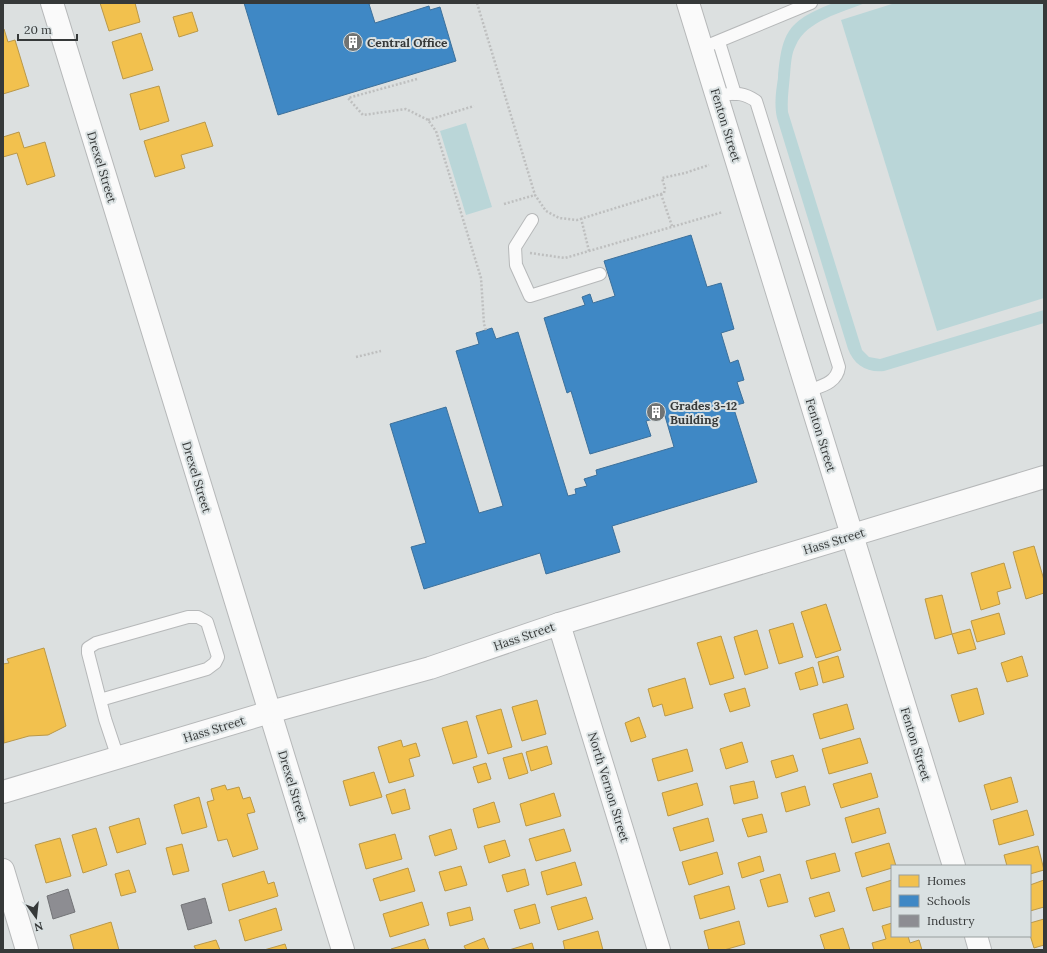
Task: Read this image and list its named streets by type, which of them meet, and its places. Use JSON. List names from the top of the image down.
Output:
{
  "streets": {
    "street": [
      "Fenton Street",
      "Drexel Street",
      "Hass Street",
      "North Vernon Street"
    ]
  },
  "crossings": [
    ["Fenton Street", "Hass Street"],
    ["Drexel Street", "Hass Street"],
    ["Hass Street", "North Vernon Street"]
  ],
  "places": {
    "building": ["Central Office", "Grades 3-12 Building"]
  },
  "legend": ["Homes", "Schools", "Industry"],
  "scale_bar": "20 m",
  "north": "bottom"
}
